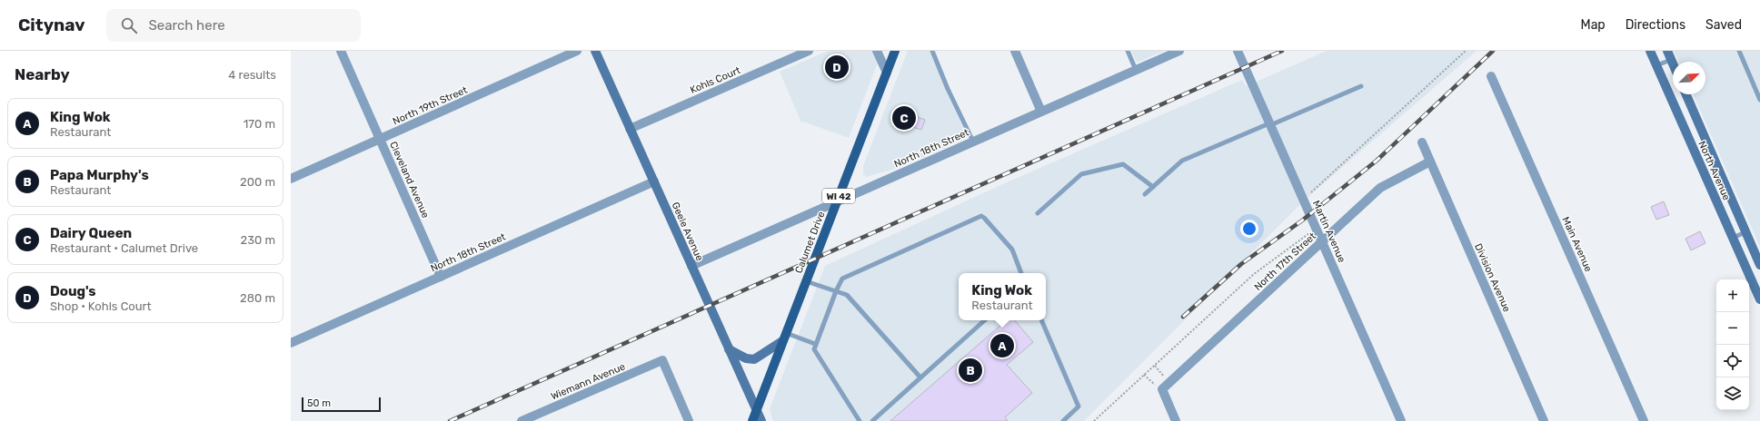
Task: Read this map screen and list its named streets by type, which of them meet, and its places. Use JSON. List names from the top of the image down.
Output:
{
  "streets": {
    "main road": [
      "North Avenue",
      "WI 42",
      "Geele Avenue",
      "Calumet Drive"
    ],
    "street": [
      "Kohls Court",
      "North 19th Street",
      "North 18th Street",
      "Cleveland Avenue",
      "Martin Avenue",
      "Main Avenue",
      "North 17th Street",
      "Division Avenue",
      "Wiemann Avenue"
    ]
  },
  "crossings": [
    ["Kohls Court", "Geele Avenue"],
    ["North 19th Street", "Cleveland Avenue"],
    ["North 18th Street", "Cleveland Avenue"],
    ["North 18th Street", "Geele Avenue"],
    ["North 18th Street", "Calumet Drive"],
    ["Geele Avenue", "Calumet Drive"],
    ["Martin Avenue", "North 17th Street"],
    ["North 17th Street", "Division Avenue"]
  ],
  "scale_bar": "50 m",
  "north": "top right",
  "page": {
    "header": "Citynav",
    "search": "Search here",
    "nav": ["Map", "Directions", "Saved"],
    "heading": ["Nearby", "4 results"],
    "pins": [
      "D",
      "C",
      "A",
      "B"
    ],
    "list": [
      {
        "mark": "A",
        "name": "King Wok",
        "note": "Restaurant",
        "value": "170 m"
      },
      {
        "mark": "B",
        "name": "Papa Murphy's",
        "note": "Restaurant",
        "value": "200 m"
      },
      {
        "mark": "C",
        "name": "Dairy Queen",
        "note": "Restaurant · Calumet Drive",
        "value": "230 m"
      },
      {
        "mark": "D",
        "name": "Doug's",
        "note": "Shop · Kohls Court",
        "value": "280 m"
      }
    ],
    "popup": ["King Wok", "Restaurant"],
    "map_buttons": ["+", "−"],
    "scale": "50 m"
  }
}
